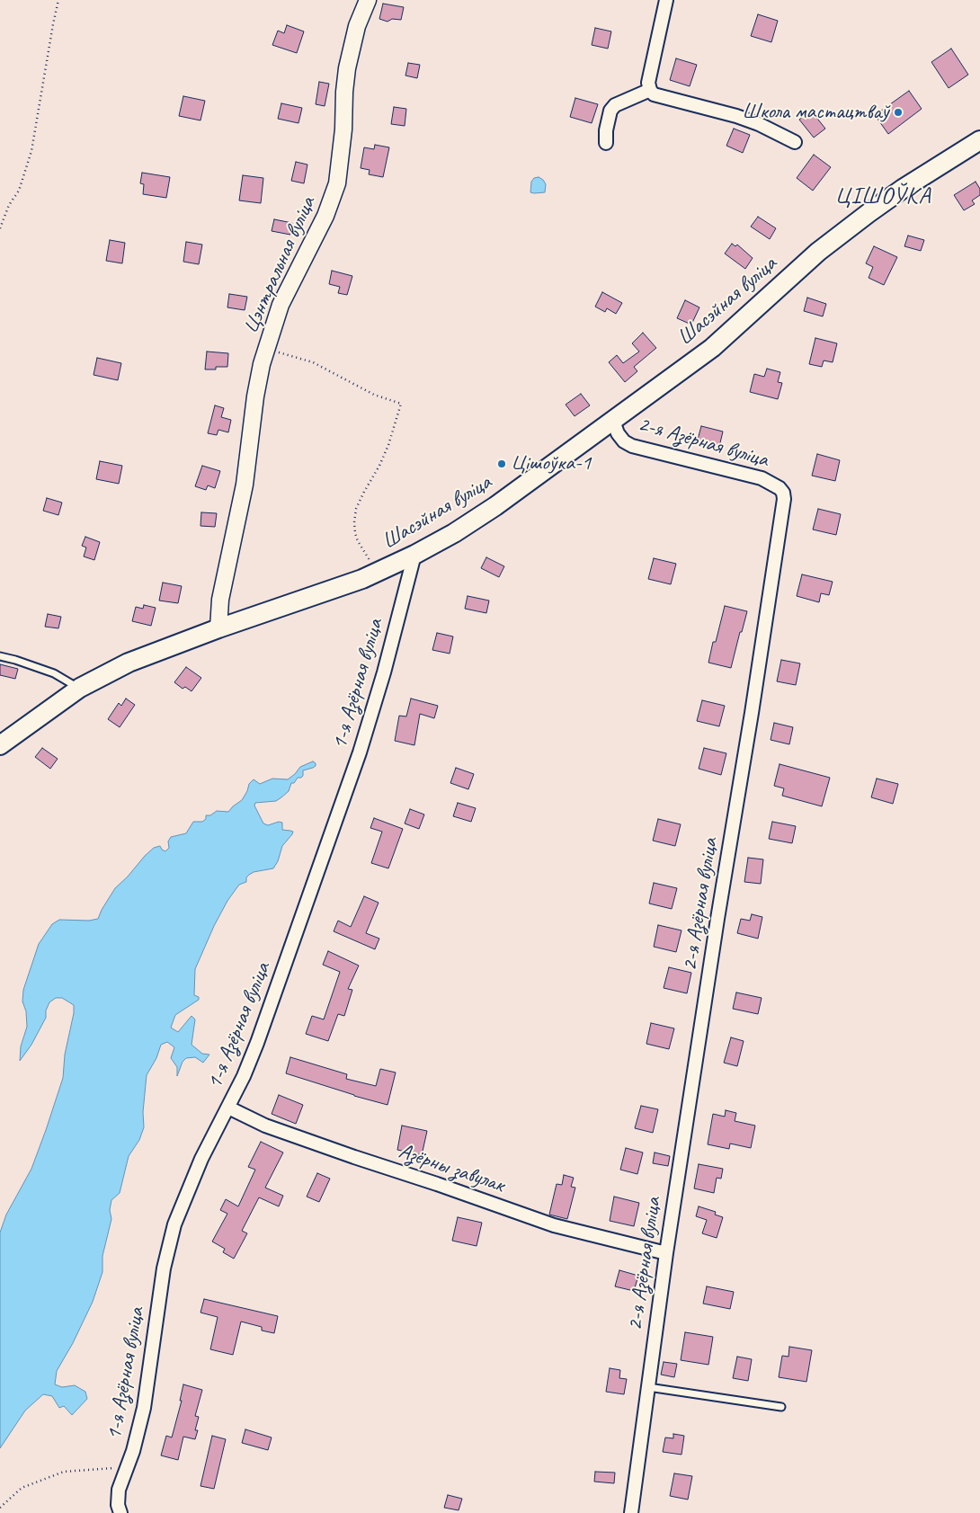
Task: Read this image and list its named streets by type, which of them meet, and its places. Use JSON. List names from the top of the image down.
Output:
{
  "streets": {
    "main road": ["Шасэйная вуліца"],
    "street": [
      "Цэнтральная вуліца",
      "2-я Азёрная вуліца",
      "1-я Азёрная вуліца",
      "Азёрны завулак"
    ]
  },
  "crossings": [
    ["Цэнтральная вуліца", "Шасэйная вуліца"],
    ["Шасэйная вуліца", "2-я Азёрная вуліца"],
    ["Шасэйная вуліца", "1-я Азёрная вуліца"],
    ["2-я Азёрная вуліца", "Азёрны завулак"],
    ["1-я Азёрная вуліца", "Азёрны завулак"]
  ],
  "districts": ["ЦІШОЎКА"],
  "places": ["Школа мастацтваў", "Цішоўка-1"]
}
